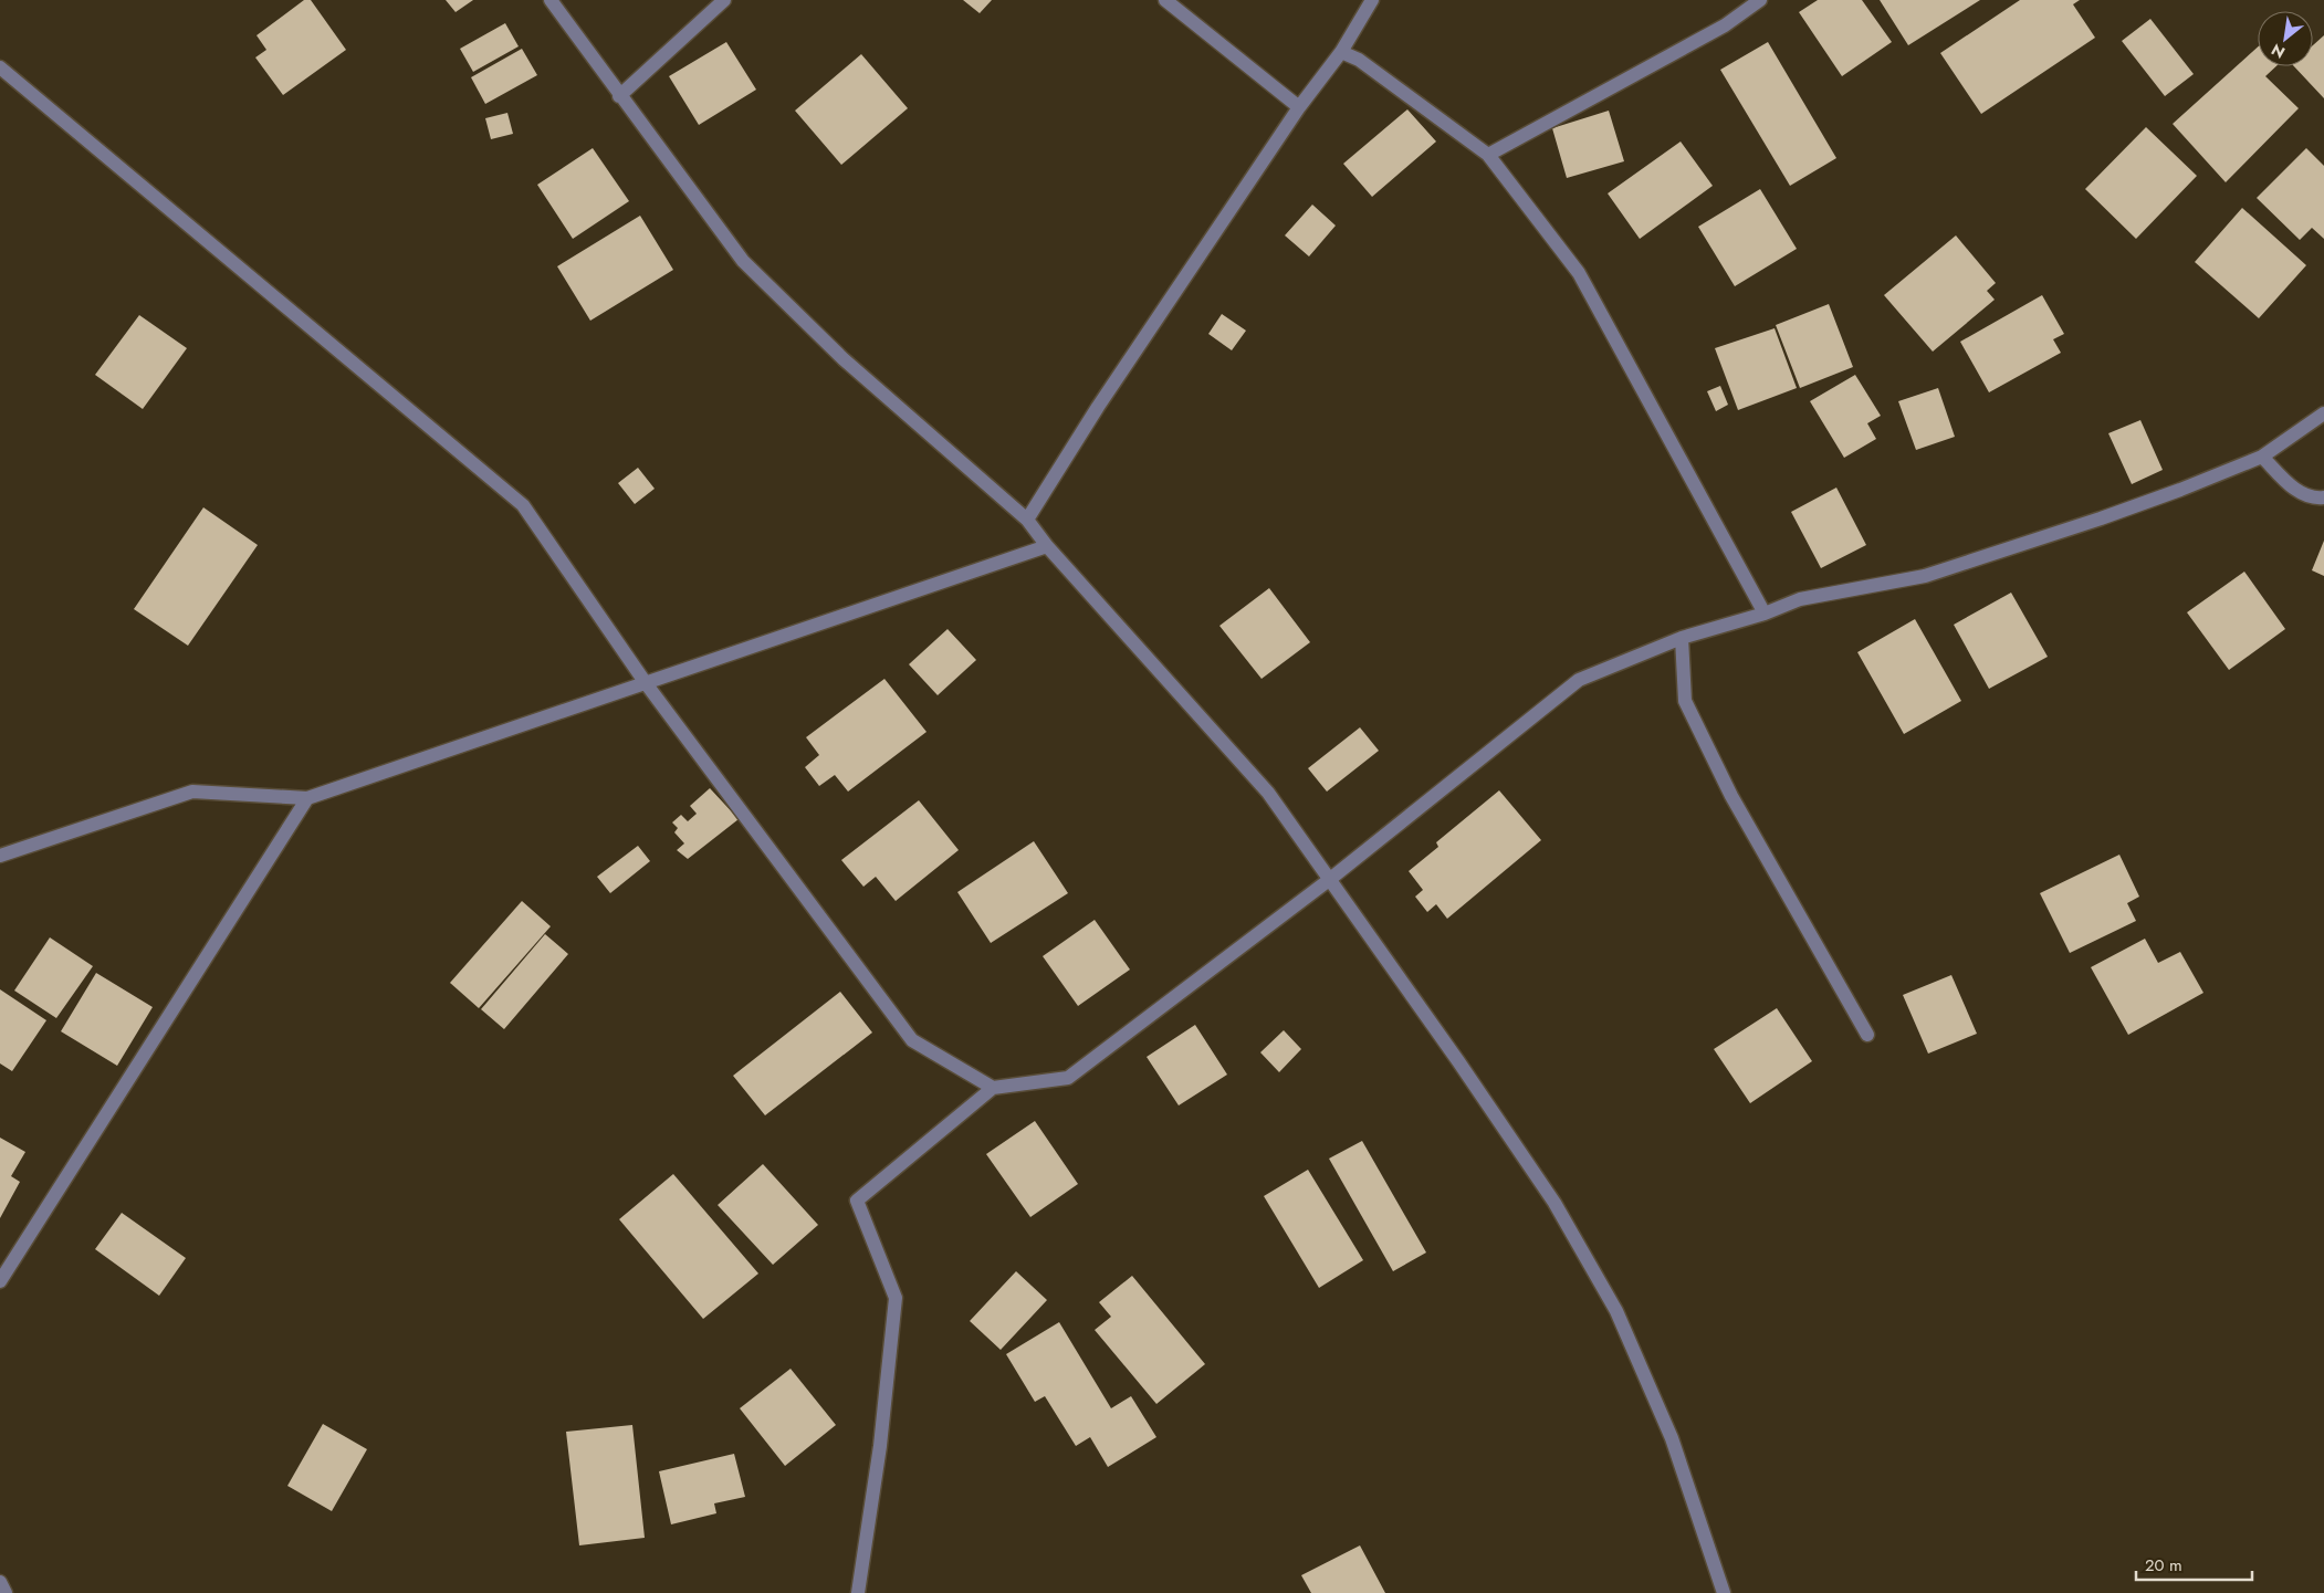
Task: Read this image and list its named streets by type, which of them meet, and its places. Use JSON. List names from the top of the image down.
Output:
{
  "scale_bar": "20 m",
  "north": "bottom left"
}
